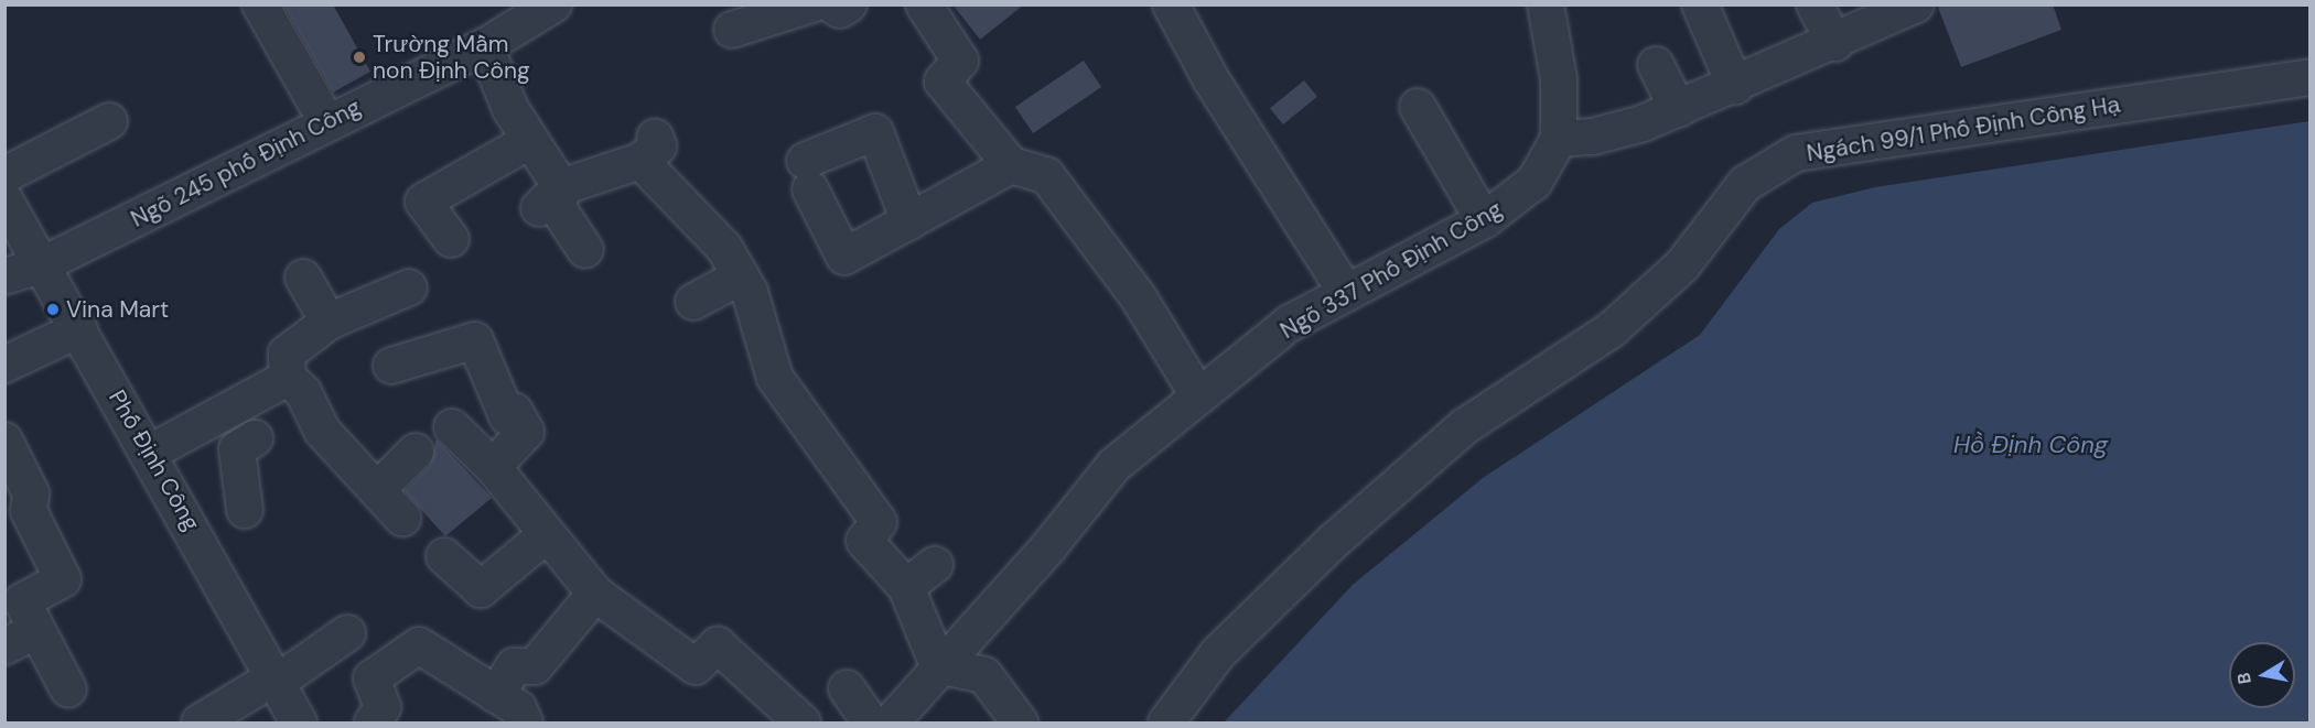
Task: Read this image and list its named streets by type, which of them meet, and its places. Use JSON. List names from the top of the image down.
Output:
{
  "streets": {
    "street": [
      "Ngách 99/1 Phố Định Công Hạ",
      "Ngõ 245 phố Định Công",
      "Ngõ 337 Phố Định Công",
      "Phố Định Công"
    ]
  },
  "crossings": [
    ["Ngõ 245 phố Định Công", "Phố Định Công"]
  ],
  "water": ["Hồ Định Công"],
  "places": ["Trường Mầm non Định Công", "Vina Mart"],
  "north": "left"
}
